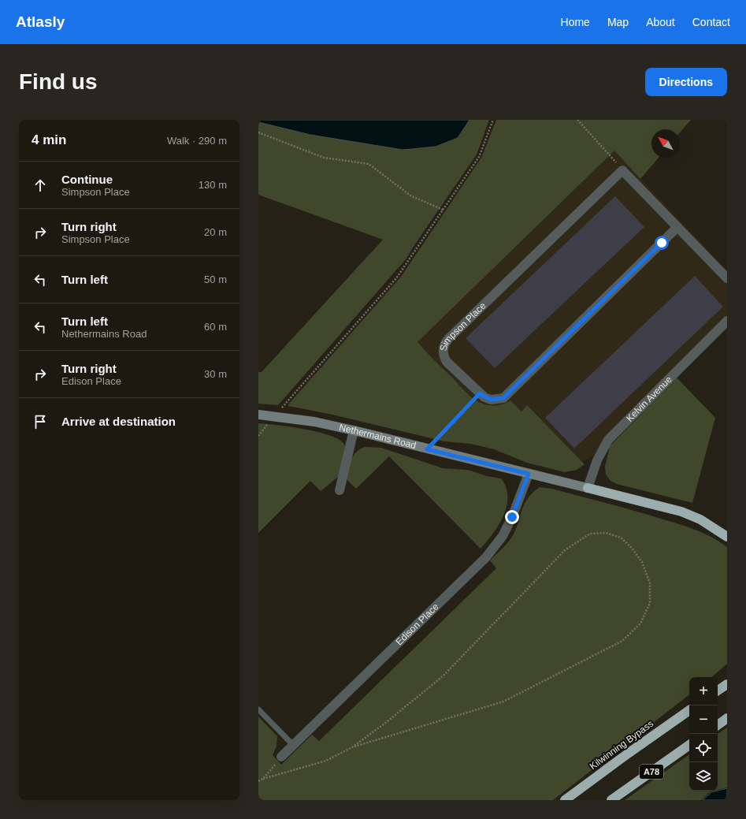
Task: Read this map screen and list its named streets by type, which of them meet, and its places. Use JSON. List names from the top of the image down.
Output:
{
  "streets": {
    "highway": ["Kilwinning Bypass", "A78"],
    "main road": ["Nethermains Road"],
    "street": ["Simpson Place", "Kelvin Avenue", "Edison Place"]
  },
  "crossings": [
    ["Kelvin Avenue", "Nethermains Road"],
    ["Nethermains Road", "Edison Place"]
  ],
  "north": "top left",
  "page": {
    "header": "Atlasly",
    "nav": [
      "Home",
      "Map",
      "About",
      "Contact"
    ],
    "buttons": "Directions",
    "title": "Find us",
    "heading": ["4 min", "Walk · 290 m"],
    "list": [
      ["Continue", "Simpson Place", "130 m"],
      ["Turn right", "Simpson Place", "20 m"],
      ["Turn left", "50 m"],
      ["Turn left", "Nethermains Road", "60 m"],
      ["Turn right", "Edison Place", "30 m"],
      "Arrive at destination"
    ],
    "map_buttons": ["+", "−"]
  }
}
